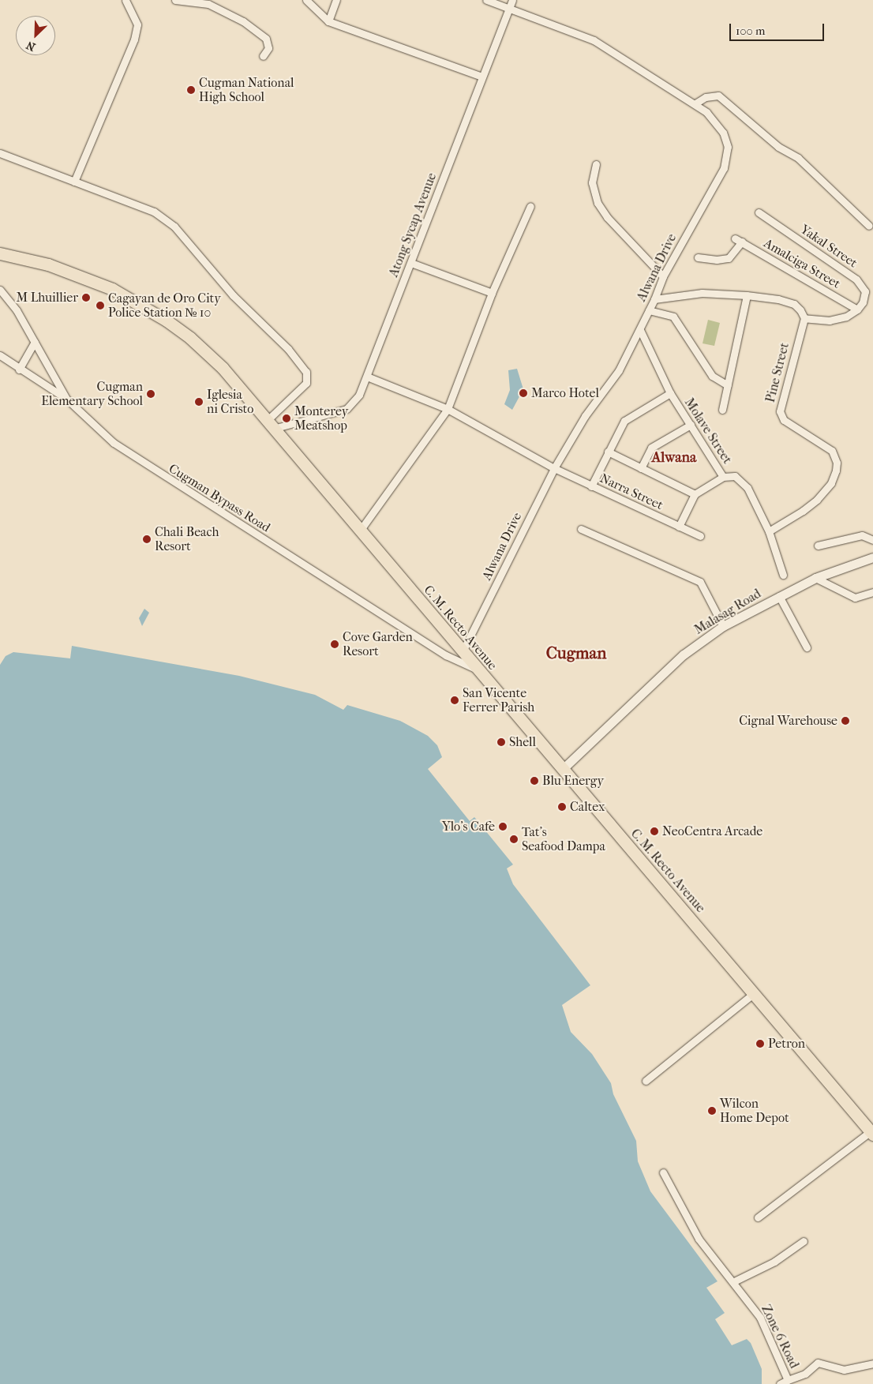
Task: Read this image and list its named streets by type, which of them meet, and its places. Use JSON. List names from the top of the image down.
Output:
{
  "streets": {
    "highway": ["C. M. Recto Avenue"],
    "street": [
      "Atong Sycap Avenue",
      "Yakal Street",
      "Amalciga Street",
      "Alwana Drive",
      "Pine Street",
      "Molave Street",
      "Narra Street",
      "Cugman Bypass Road",
      "Malasag Road",
      "Zone 6 Road"
    ]
  },
  "crossings": [
    ["Atong Sycap Avenue", "Alwana Drive"],
    ["Atong Sycap Avenue", "Narra Street"],
    ["Atong Sycap Avenue", "C. M. Recto Avenue"],
    ["Yakal Street", "Amalciga Street"],
    ["Alwana Drive", "Molave Street"],
    ["Alwana Drive", "Narra Street"],
    ["Alwana Drive", "C. M. Recto Avenue"],
    ["Pine Street", "Molave Street"],
    ["Cugman Bypass Road", "C. M. Recto Avenue"],
    ["Malasag Road", "C. M. Recto Avenue"]
  ],
  "districts": ["Alwana", "Cugman"],
  "places": [
    "Cugman National High School",
    "M Lhuillier",
    "Cagayan de Oro City Police Station № 10",
    "Marco Hotel",
    "Cugman Elementary School",
    "Iglesia ni Cristo",
    "Monterey Meatshop",
    "Chali Beach Resort",
    "Cove Garden Resort",
    "San Vicente Ferrer Parish",
    "Cignal Warehouse",
    "Shell",
    "Blu Energy",
    "Caltex",
    "Ylo's Cafe",
    "NeoCentra Arcade",
    "Tat's Seafood Dampa",
    "Petron",
    "Wilcon Home Depot"
  ],
  "scale_bar": "100 m",
  "north": "bottom left"
}
